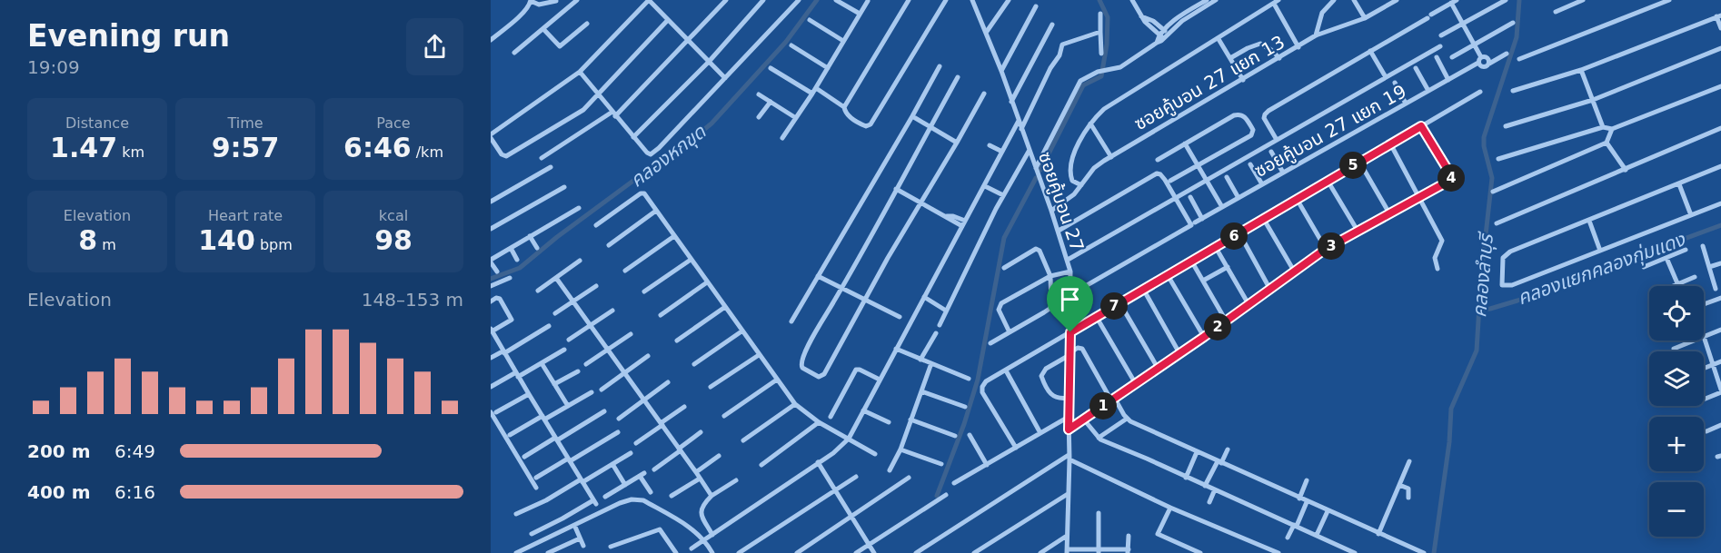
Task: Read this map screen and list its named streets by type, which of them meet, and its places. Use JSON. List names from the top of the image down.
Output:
{
  "streets": {
    "street": ["ซอยคู้บอน 27 แยก 13", "ซอยคู้บอน 27 แยก 19", "ซอยคู้บอน 27"]
  },
  "crossings": [
    ["ซอยคู้บอน 27 แยก 13", "ซอยคู้บอน 27"],
    ["ซอยคู้บอน 27 แยก 19", "ซอยคู้บอน 27"]
  ],
  "water": ["คลองหกขุด", "คลองแยกคลองกุ่มแดง", "คลองลำบุรี"],
  "page": {
    "heading": ["Evening run", "19:09"],
    "stats": [
      ["Distance", "1.47 km"],
      ["Time", "9:57"],
      ["Pace", "6:46 /km"],
      ["Elevation", "8 m"],
      ["Heart rate", "140 bpm"],
      ["kcal", "98"]
    ],
    "pins": [
      "5",
      "4",
      "6",
      "3",
      "7",
      "2",
      "1"
    ],
    "chart": ["Elevation", "148–153 m"],
    "map_buttons": ["+", "−"],
    "list": [
      {
        "name": "200 m",
        "note": "6:49"
      },
      {
        "name": "400 m",
        "note": "6:16"
      }
    ]
  }
}
